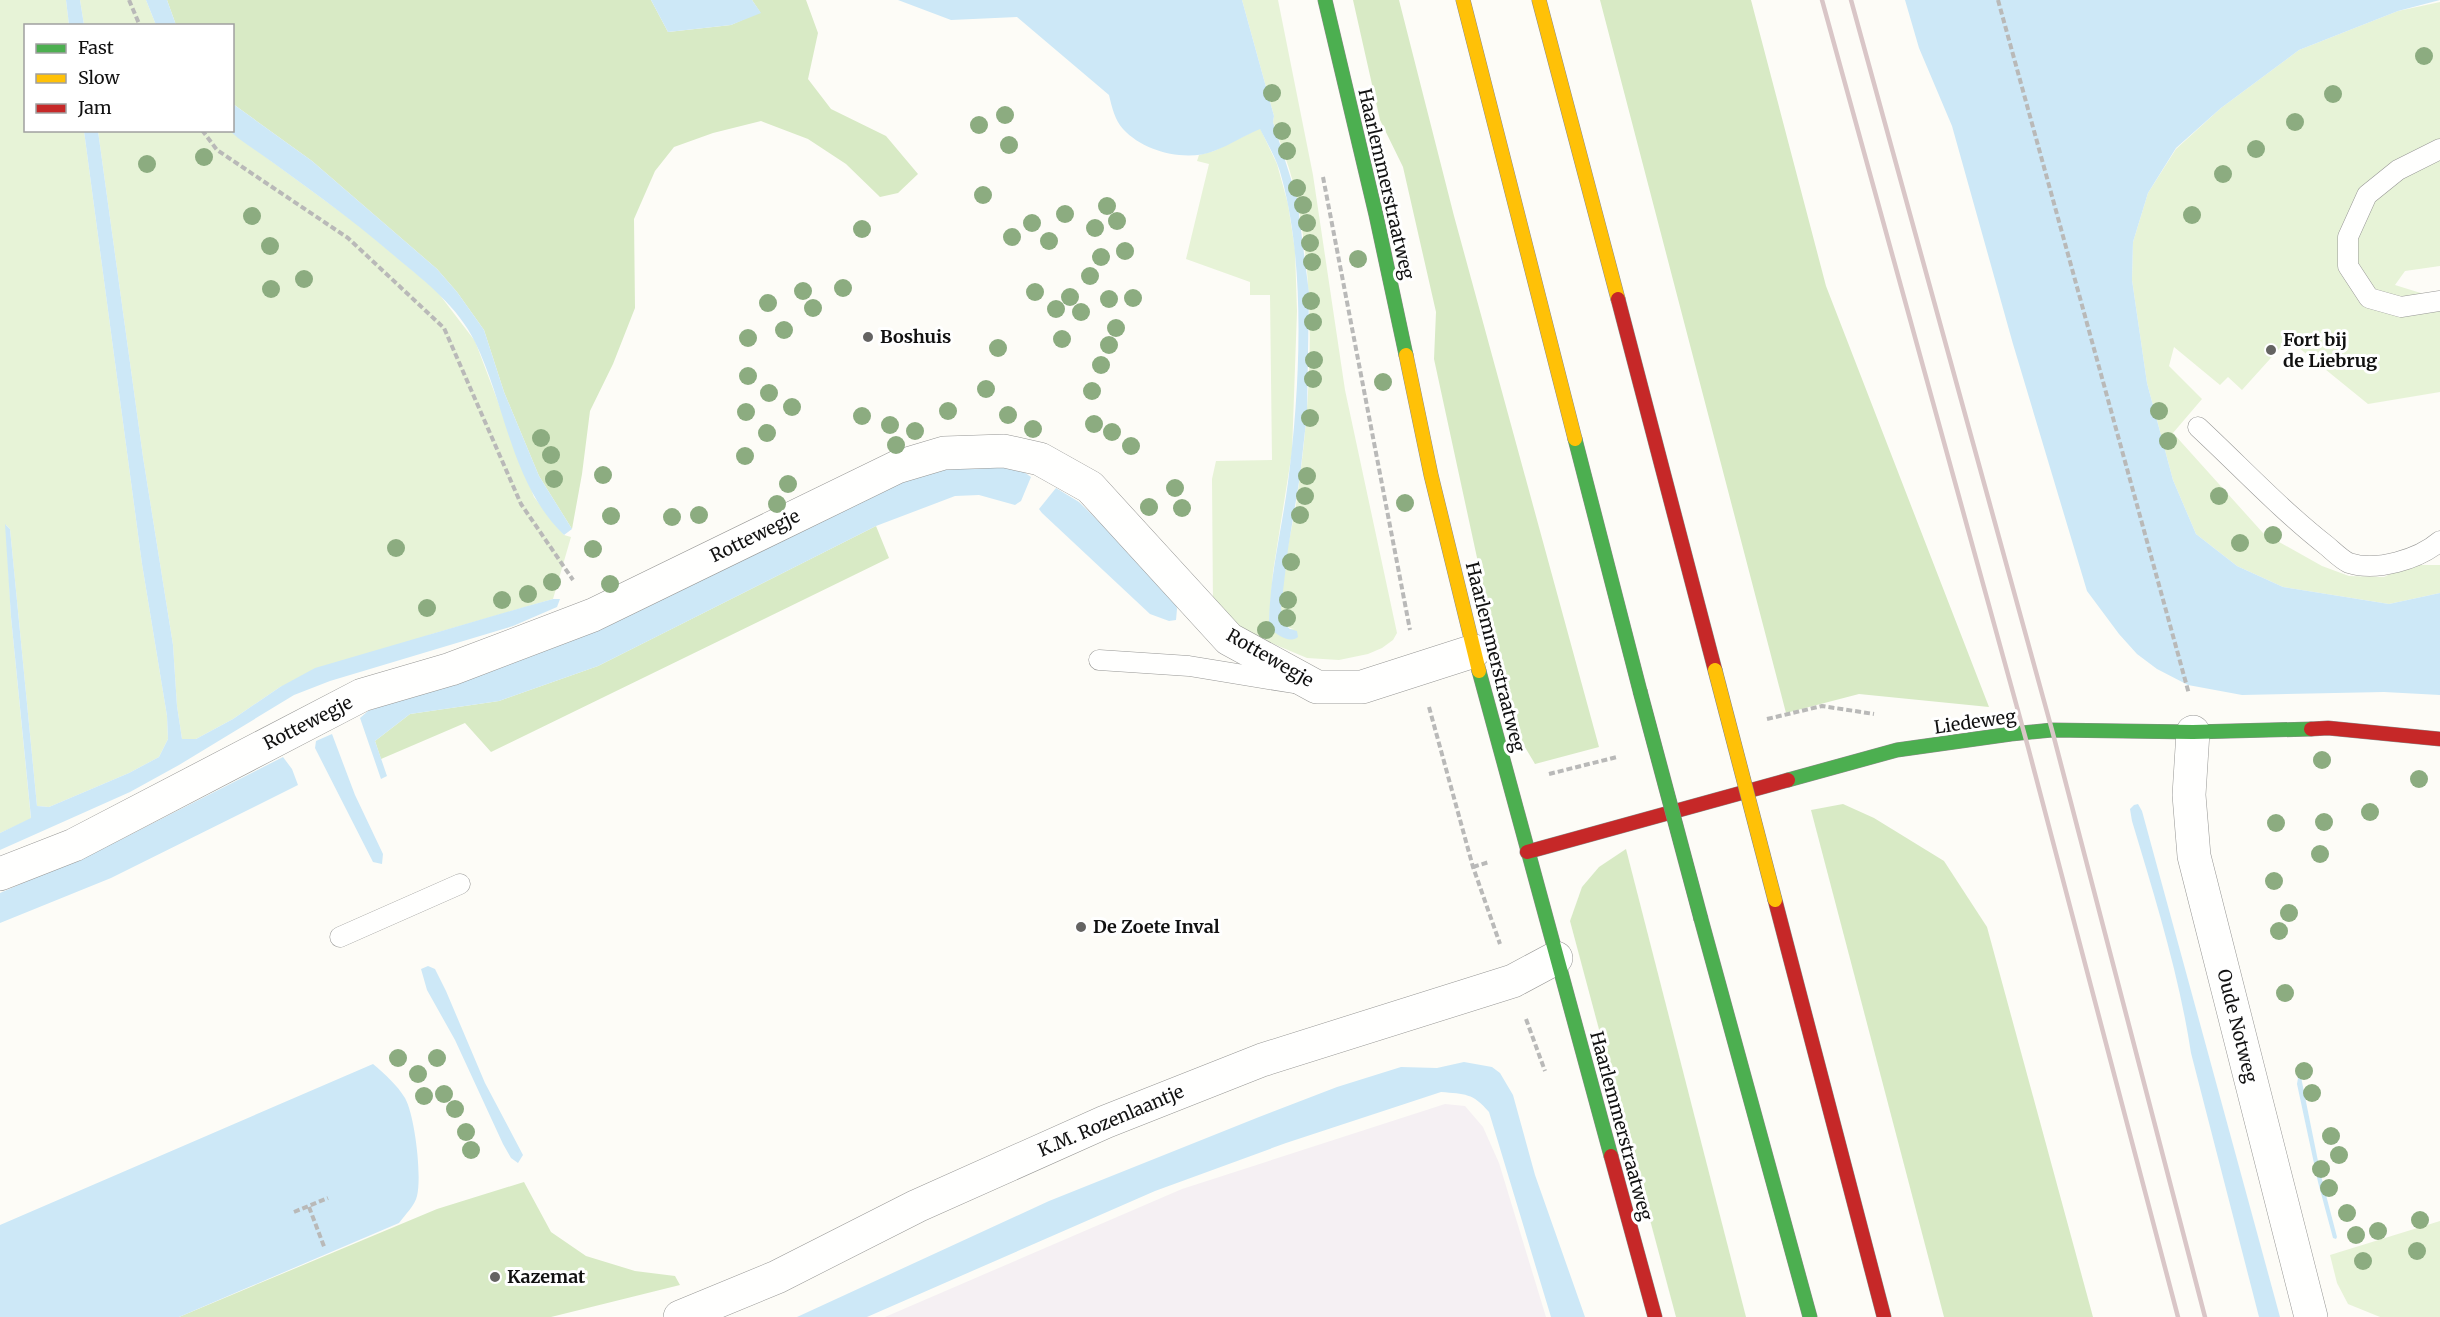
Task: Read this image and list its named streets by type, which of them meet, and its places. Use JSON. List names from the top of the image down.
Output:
{
  "streets": {
    "main road": ["Haarlemmerstraatweg", "Liedeweg"],
    "street": ["Rottewegje", "Oude Notweg", "K.M. Rozenlaantje"]
  },
  "crossings": [
    ["Haarlemmerstraatweg", "Rottewegje"],
    ["Haarlemmerstraatweg", "Liedeweg"],
    ["Haarlemmerstraatweg", "K.M. Rozenlaantje"],
    ["Liedeweg", "Oude Notweg"]
  ],
  "places": [
    "Boshuis",
    "Fort bij de Liebrug",
    "De Zoete Inval",
    "Kazemat"
  ],
  "legend": ["Fast", "Slow", "Jam"]
}
